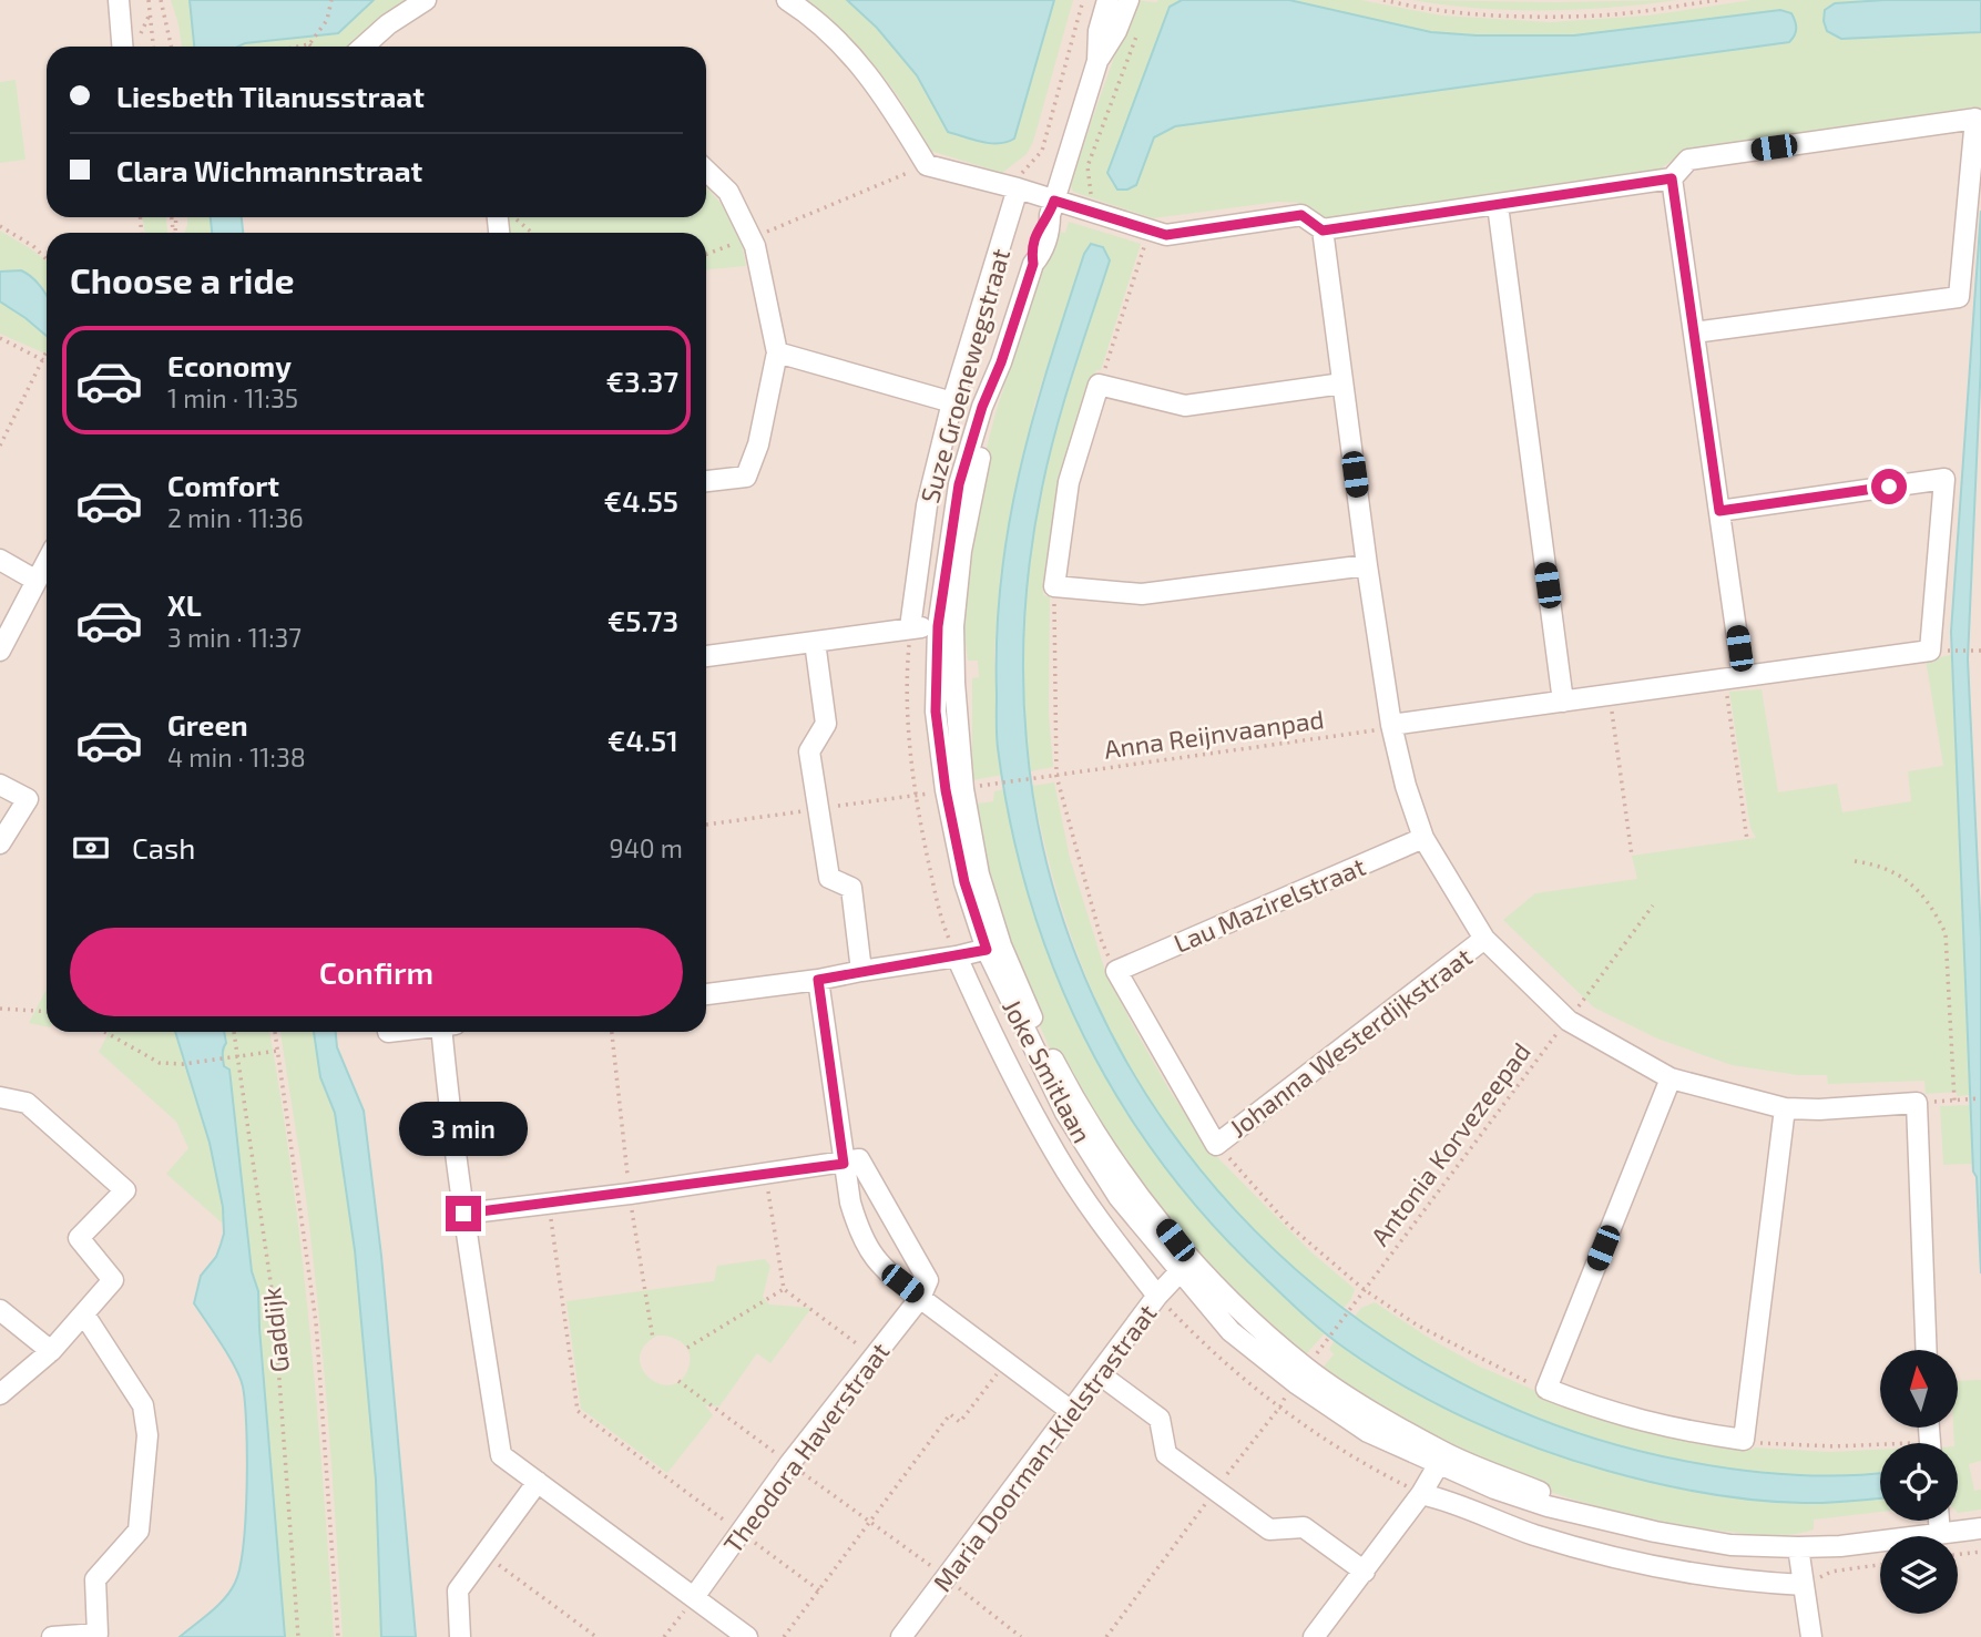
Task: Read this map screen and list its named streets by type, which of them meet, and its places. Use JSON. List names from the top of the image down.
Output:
{
  "streets": {
    "street": [
      "Suze Groenewegstraat",
      "Lau Mazirelstraat",
      "Johanna Westerdijkstraat",
      "Joke Smitlaan",
      "Theodora Haverstraat",
      "Maria Doorman-Kielstrastraat"
    ],
    "path": ["Anna Reijnvaanpad", "Antonia Korvezeepad", "Gaddijk"]
  },
  "crossings": [
    ["Joke Smitlaan", "Maria Doorman-Kielstrastraat"]
  ],
  "north": "top",
  "page": {
    "banner": ["Liesbeth Tilanusstraat", "Clara Wichmannstraat"],
    "heading": "Choose a ride",
    "list": [
      {
        "name": "Economy",
        "note": "1 min · 11:35",
        "value": "€3.37"
      },
      {
        "name": "Comfort",
        "note": "2 min · 11:36",
        "value": "€4.55"
      },
      {
        "name": "XL",
        "note": "3 min · 11:37",
        "value": "€5.73"
      },
      {
        "name": "Green",
        "note": "4 min · 11:38",
        "value": "€4.51"
      }
    ],
    "pay": ["Cash", "940 m"],
    "buttons": "Confirm",
    "bubble": "3 min"
  }
}
